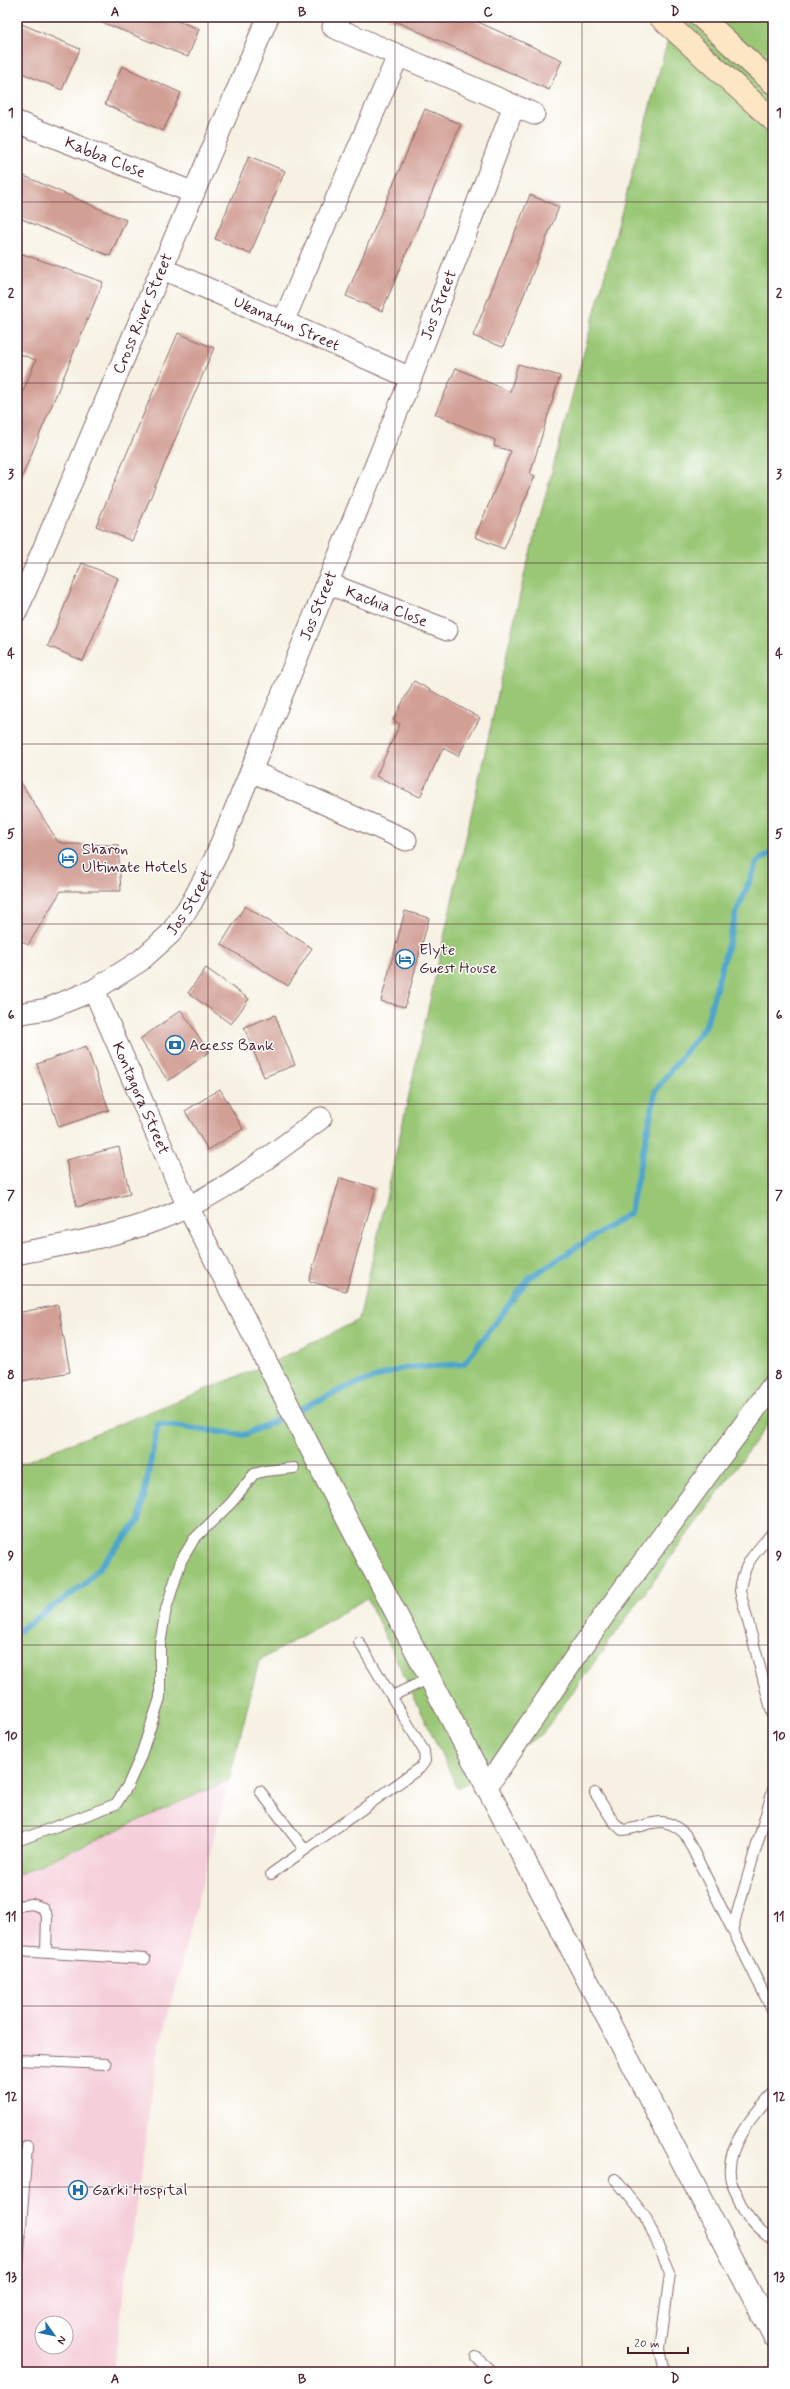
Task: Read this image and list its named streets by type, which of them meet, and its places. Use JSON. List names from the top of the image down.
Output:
{
  "streets": {
    "street": [
      "Kabba Close",
      "Jos Street",
      "Cross River Street",
      "Ukanafun Street",
      "Kachia Close",
      "Kontagora Street"
    ]
  },
  "crossings": [
    ["Kabba Close", "Cross River Street"],
    ["Jos Street", "Ukanafun Street"],
    ["Jos Street", "Kachia Close"],
    ["Jos Street", "Kontagora Street"],
    ["Cross River Street", "Ukanafun Street"]
  ],
  "places": {
    "hotel": ["Sharon Ultimate Hotels", "Elyte Guest House"],
    "bank": ["Access Bank"],
    "hospital": ["Garki Hospital"]
  },
  "scale_bar": "20 m",
  "north": "bottom right",
  "grid": {
    "columns": [
      "A",
      "B",
      "C",
      "D"
    ],
    "rows": [
      "1",
      "2",
      "3",
      "4",
      "5",
      "6",
      "7",
      "8",
      "9",
      "10",
      "11",
      "12",
      "13"
    ]
  }
}
